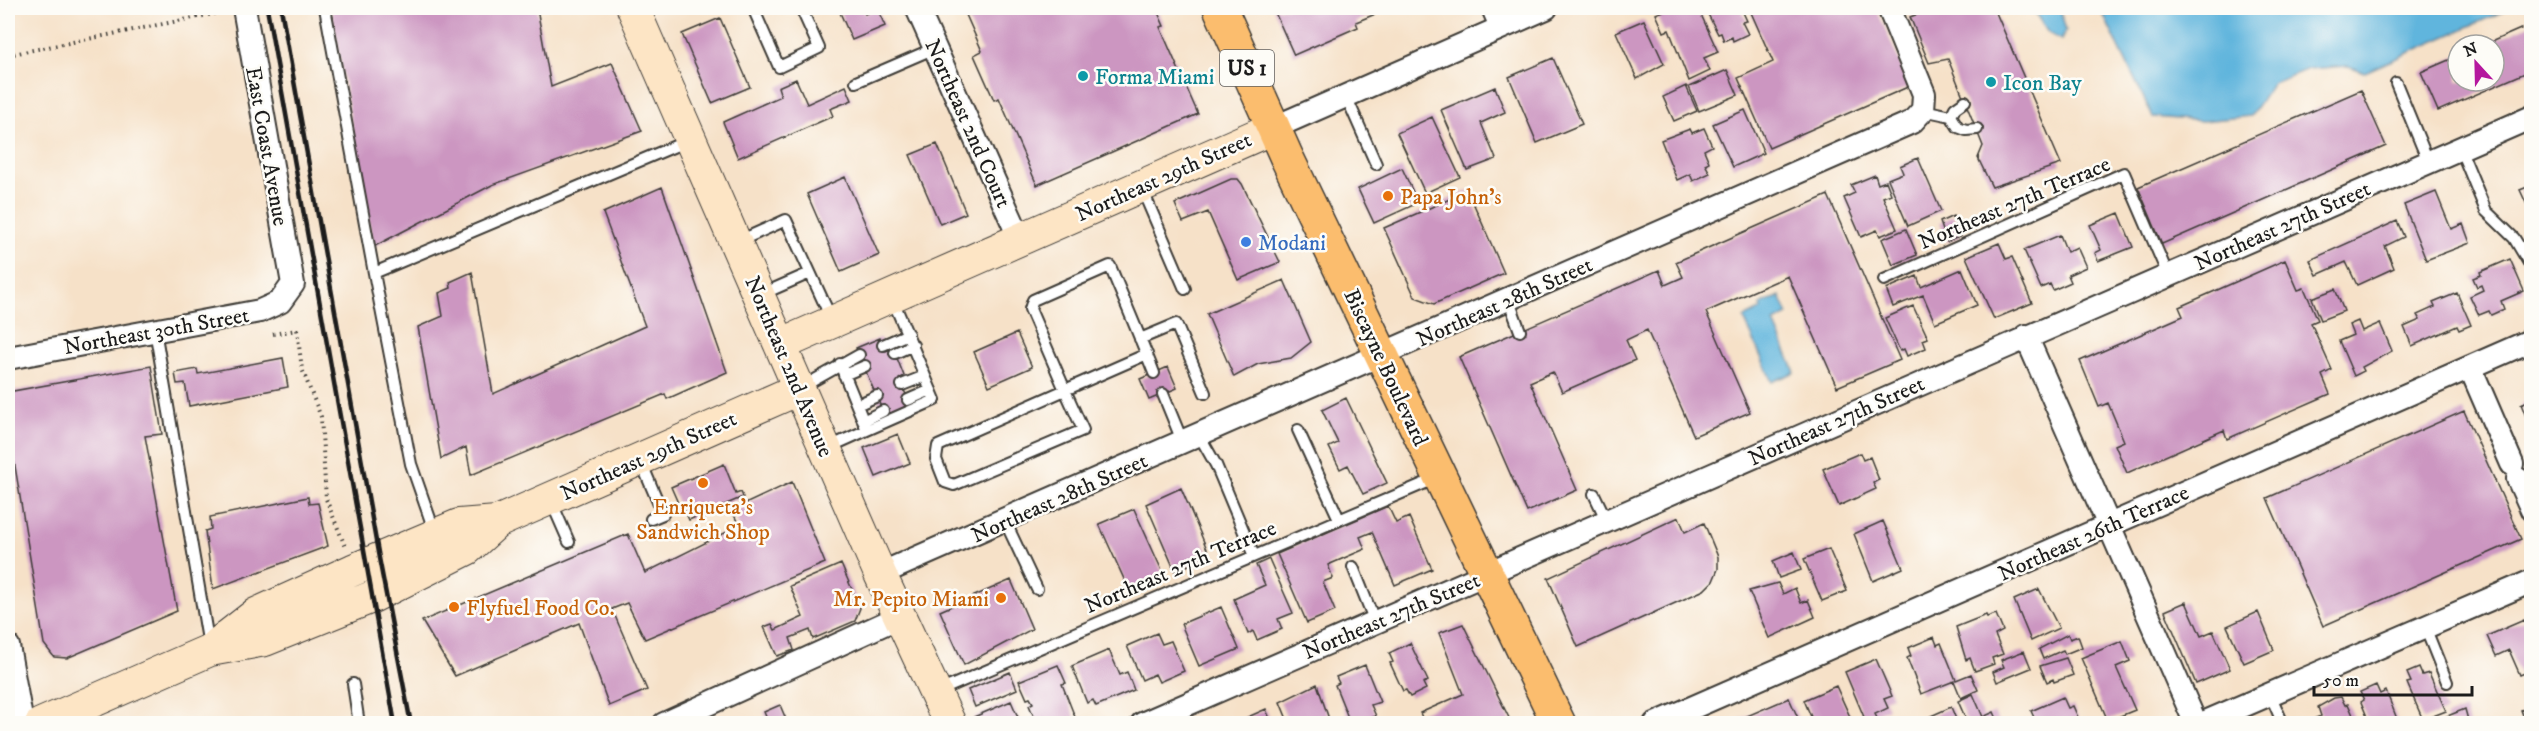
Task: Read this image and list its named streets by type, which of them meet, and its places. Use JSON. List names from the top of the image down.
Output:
{
  "streets": {
    "main road": ["US 1", "Biscayne Boulevard"],
    "street": [
      "Northeast 2nd Court",
      "East Coast Avenue",
      "Northeast 29th Street",
      "Northeast 27th Street",
      "Northeast 28th Street",
      "Northeast 30th Street",
      "Northeast 2nd Avenue",
      "Northeast 26th Terrace"
    ],
    "lane": ["Northeast 27th Terrace"]
  },
  "crossings": [
    ["Northeast 2nd Court", "Northeast 29th Street"],
    ["East Coast Avenue", "Northeast 30th Street"],
    ["Northeast 29th Street", "Northeast 2nd Avenue"],
    ["Northeast 29th Street", "Biscayne Boulevard"],
    ["Northeast 27th Terrace", "Northeast 27th Street"],
    ["Northeast 27th Terrace", "Northeast 2nd Avenue"],
    ["Northeast 27th Terrace", "Biscayne Boulevard"],
    ["Northeast 27th Street", "Biscayne Boulevard"],
    ["Northeast 28th Street", "Northeast 2nd Avenue"],
    ["Northeast 28th Street", "Biscayne Boulevard"]
  ],
  "places": [
    "Forma Miami",
    "Icon Bay",
    "Papa John's",
    "Modani",
    "Enriqueta's Sandwich Shop",
    "Mr. Pepito Miami",
    "Flyfuel Food Co."
  ],
  "scale_bar": "50 m",
  "north": "top"
}
